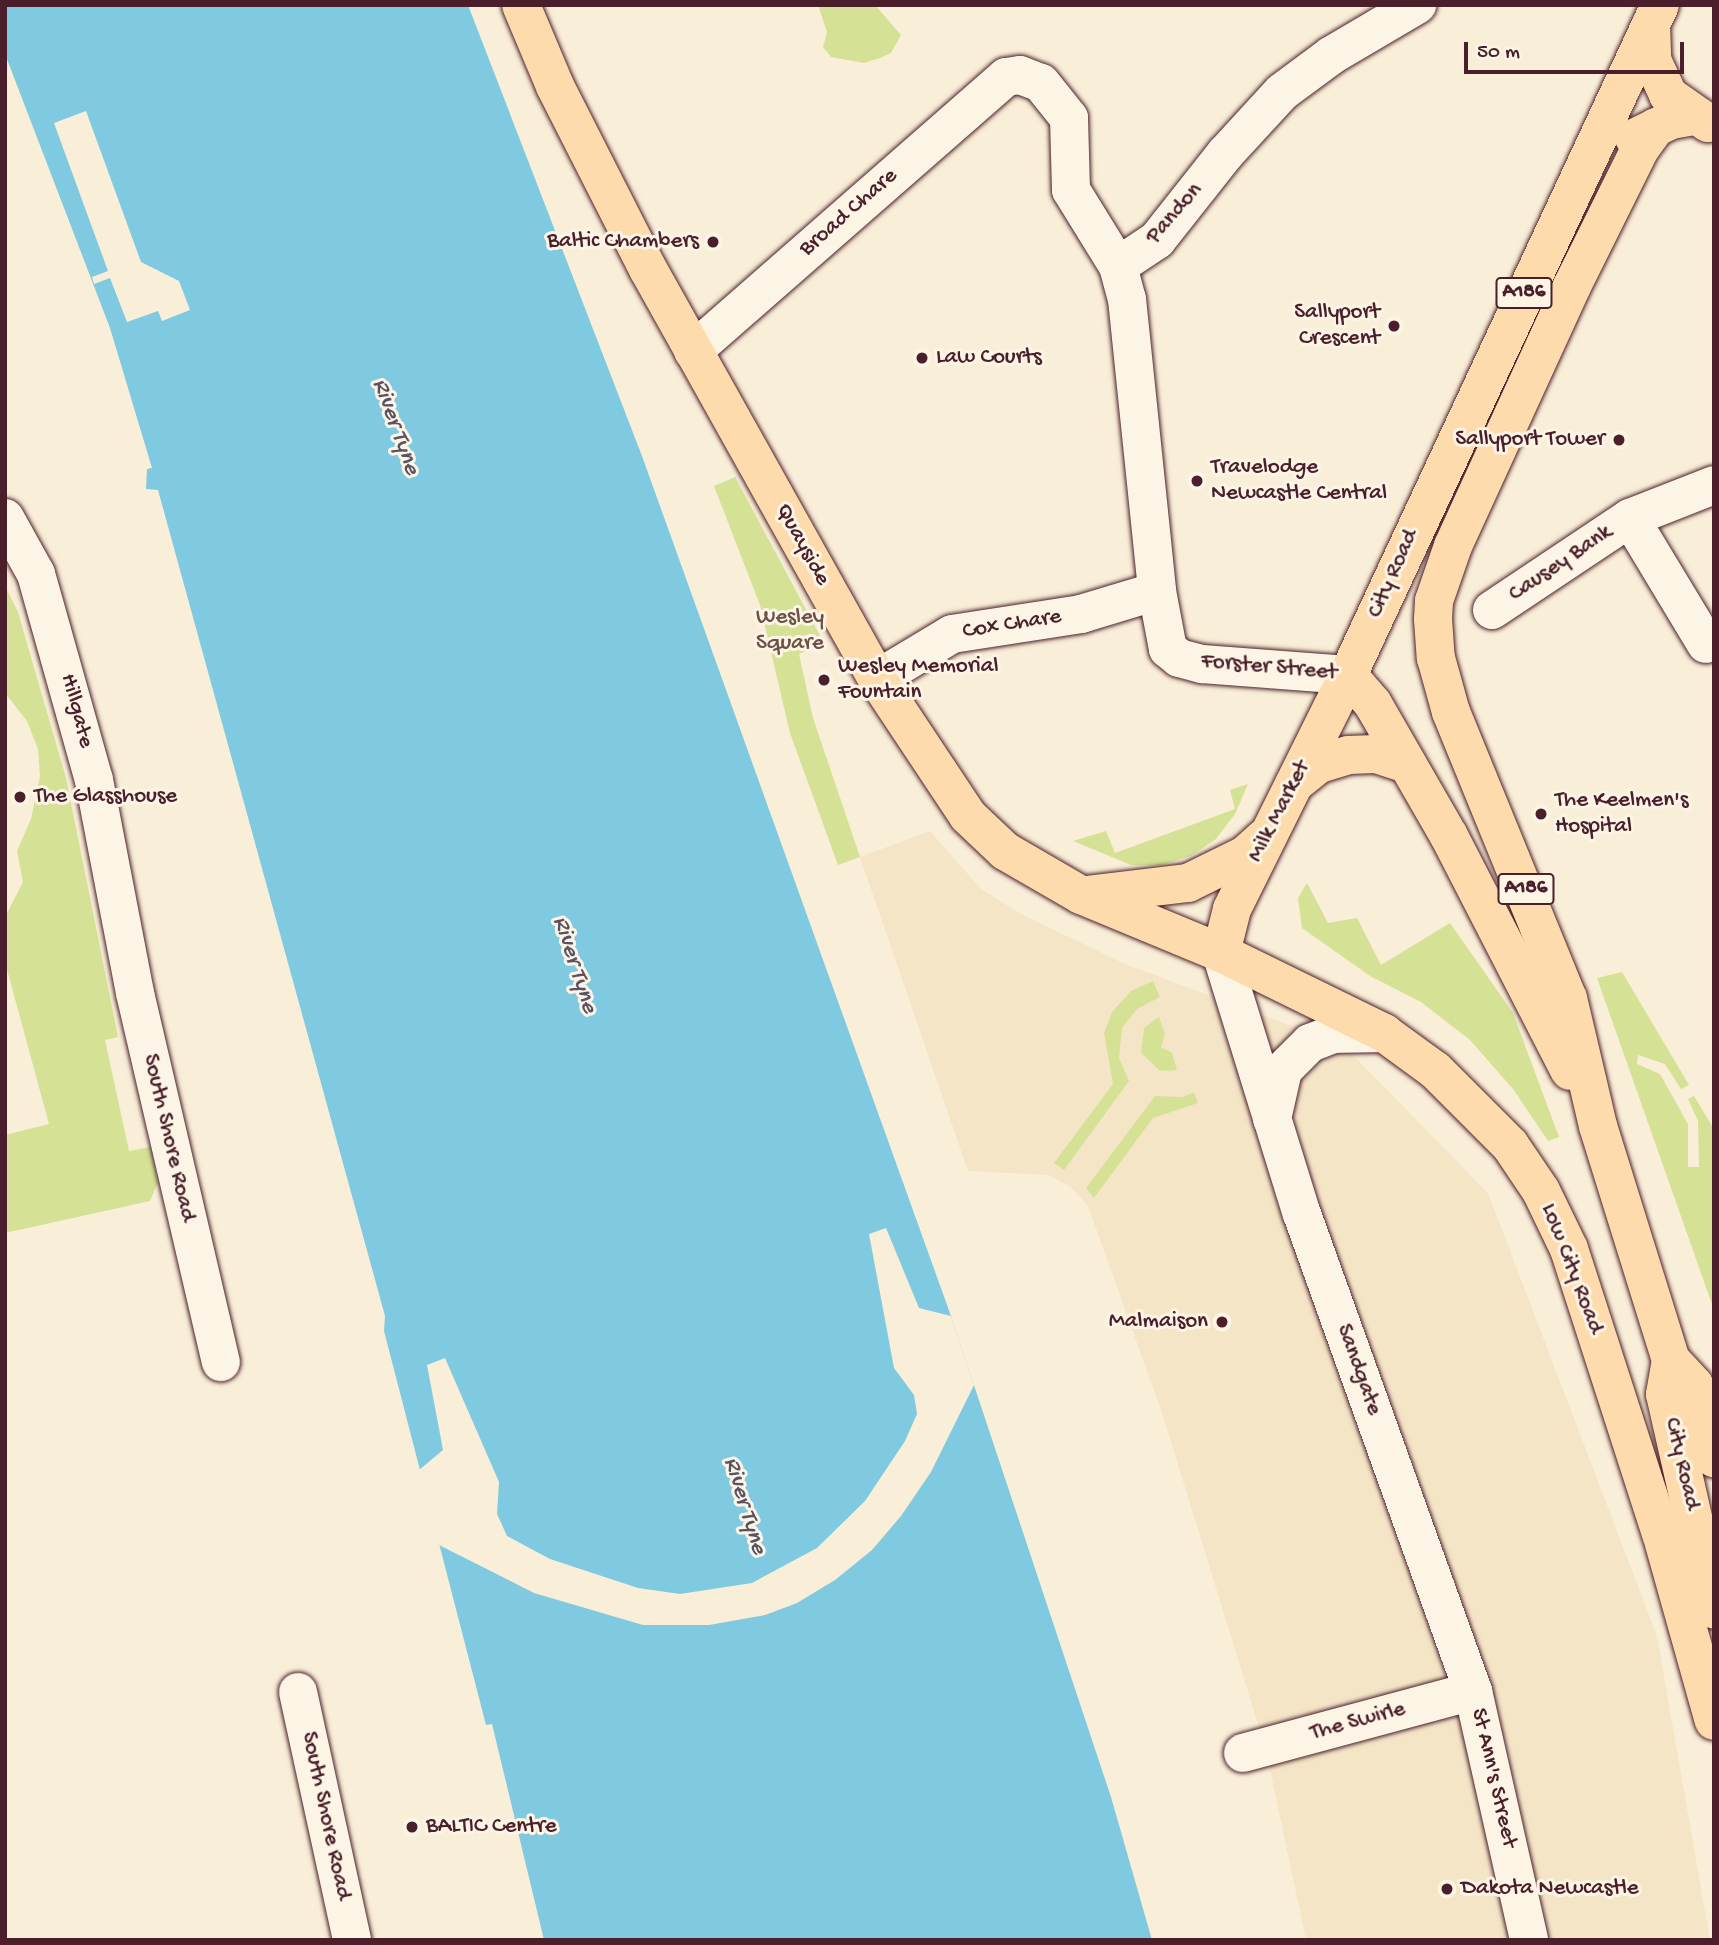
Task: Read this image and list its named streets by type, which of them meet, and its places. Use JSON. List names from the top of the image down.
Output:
{
  "streets": {
    "main road": [
      "A186",
      "Quayside",
      "City Road",
      "Milk Market",
      "Low City Road"
    ],
    "street": [
      "Broad Chare",
      "Pandon",
      "Causey Bank",
      "Cox Chare",
      "Forster Street",
      "Hillgate",
      "South Shore Road",
      "Sandgate",
      "The Swirle",
      "St Ann's Street"
    ]
  },
  "crossings": [
    ["Broad Chare", "Pandon"],
    ["Broad Chare", "Quayside"],
    ["A186", "City Road"],
    ["Quayside", "Cox Chare"],
    ["Quayside", "Milk Market"],
    ["Quayside", "Low City Road"],
    ["Quayside", "Sandgate"],
    ["City Road", "Forster Street"],
    ["City Road", "Milk Market"],
    ["City Road", "Low City Road"],
    ["Cox Chare", "Forster Street"],
    ["Forster Street", "Milk Market"],
    ["Hillgate", "South Shore Road"],
    ["Milk Market", "Low City Road"],
    ["Milk Market", "Sandgate"],
    ["Low City Road", "Sandgate"],
    ["Sandgate", "St Ann's Street"],
    ["The Swirle", "St Ann's Street"]
  ],
  "water": ["River Tyne"],
  "parks": ["Wesley Square"],
  "places": [
    "Baltic Chambers",
    "Sallyport Crescent",
    "Law Courts",
    "Sallyport Tower",
    "Travelodge Newcastle Central",
    "Wesley Memorial Fountain",
    "The Glasshouse",
    "The Keelmen's Hospital",
    "Malmaison",
    "BALTIC Centre",
    "Dakota Newcastle"
  ],
  "scale_bar": "50 m"
}
